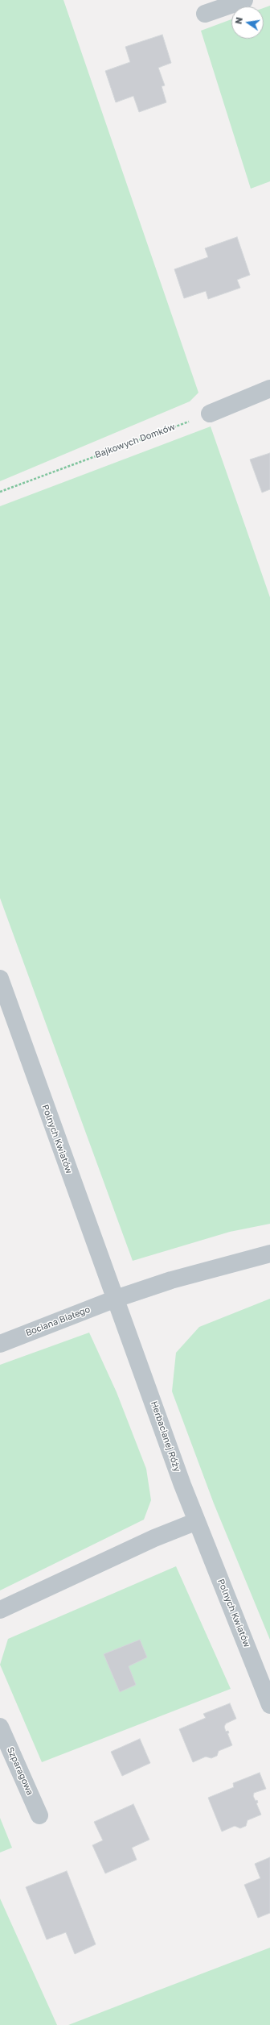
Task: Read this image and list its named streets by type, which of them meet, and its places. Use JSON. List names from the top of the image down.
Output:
{
  "streets": {
    "street": [
      "Polnych Kwiatów",
      "Bociana Białego",
      "Herbacianej Róży",
      "Szparagowa"
    ],
    "path": ["Bajkowych Domków"]
  },
  "crossings": [
    ["Polnych Kwiatów", "Bociana Białego"],
    ["Polnych Kwiatów", "Herbacianej Róży"],
    ["Bociana Białego", "Herbacianej Róży"]
  ],
  "north": "left"
}
